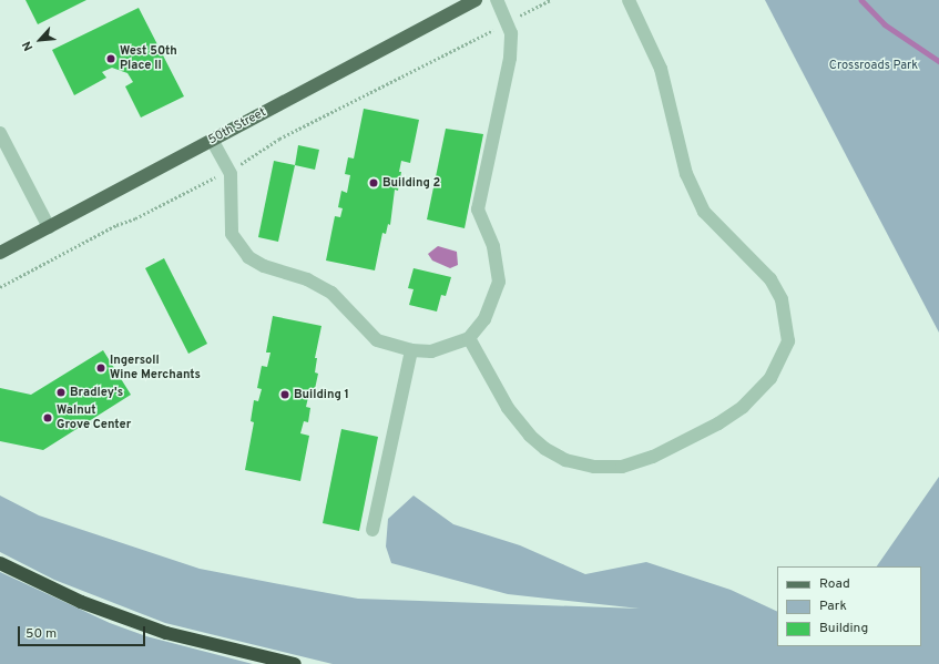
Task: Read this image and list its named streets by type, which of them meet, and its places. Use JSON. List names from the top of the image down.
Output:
{
  "streets": {
    "main road": ["50th Street"]
  },
  "parks": ["Crossroads Park"],
  "places": [
    "West 50th Place II",
    "Building 2",
    "Ingersoll Wine Merchants",
    "Bradley's",
    "Building 1",
    "Walnut Grove Center"
  ],
  "legend": ["Road", "Park", "Building"],
  "scale_bar": "50 m",
  "north": "bottom left"
}
